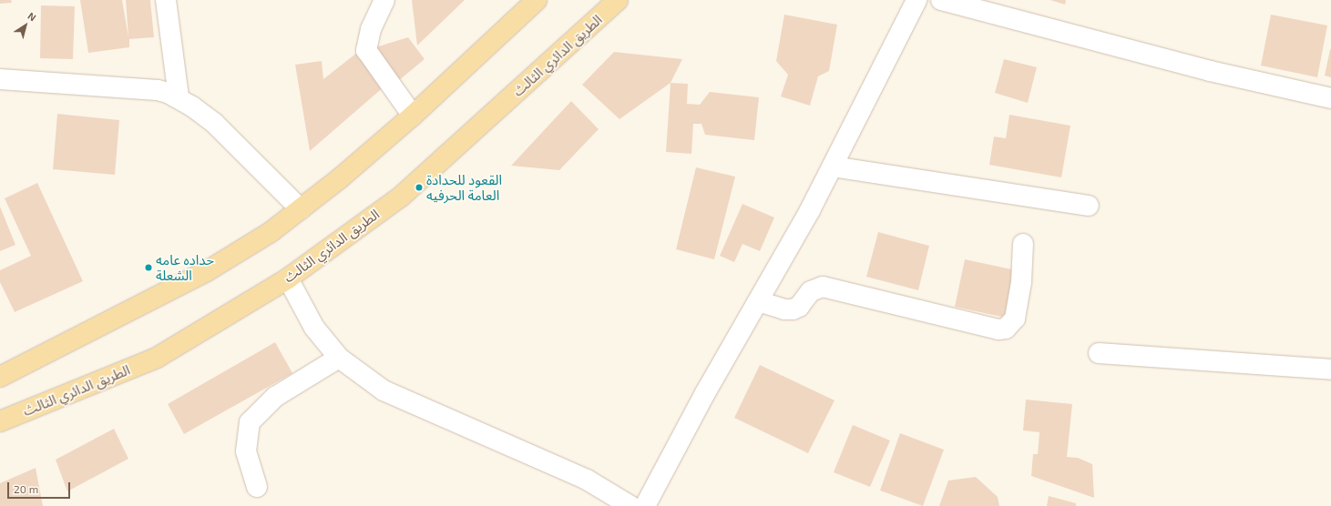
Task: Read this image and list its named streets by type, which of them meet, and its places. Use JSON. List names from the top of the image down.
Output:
{
  "streets": {
    "main road": ["الطريق الدائري الثالث"]
  },
  "places": ["القعود للحدادة العامة الحرفيه", "حداده عامه الشعلة"],
  "scale_bar": "20 m",
  "north": "top right"
}
